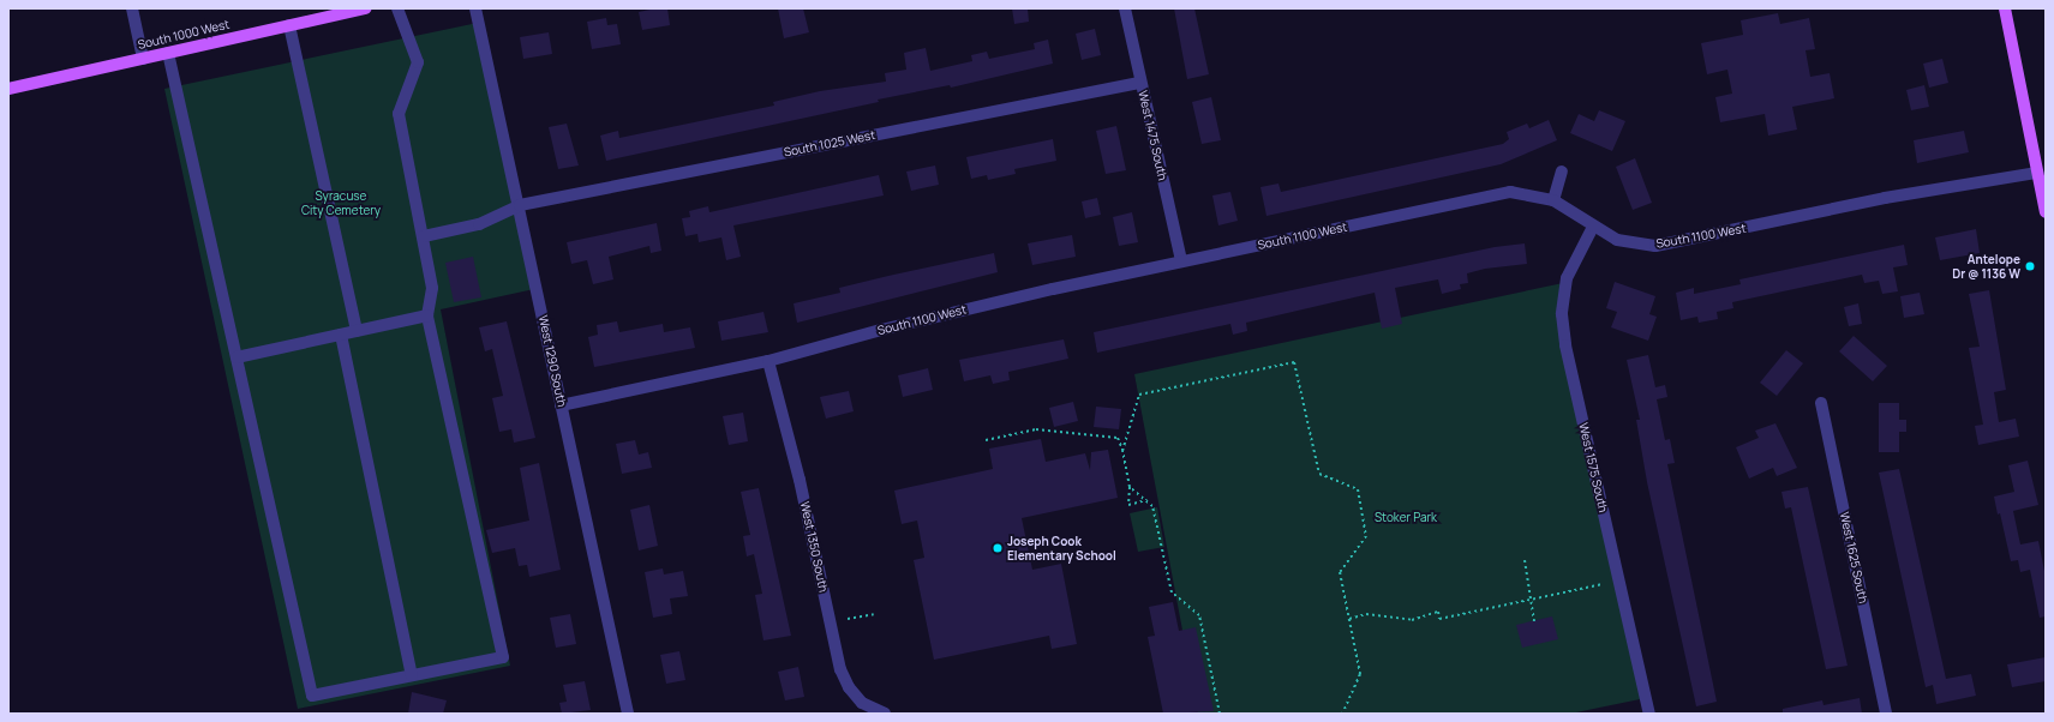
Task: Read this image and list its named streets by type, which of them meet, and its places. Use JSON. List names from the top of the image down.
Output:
{
  "streets": {
    "main road": ["South 1000 West"],
    "street": [
      "West 1475 South",
      "South 1025 West",
      "South 1100 West",
      "West 1290 South",
      "West 1575 South",
      "West 1350 South",
      "West 1625 South"
    ]
  },
  "crossings": [
    ["West 1475 South", "South 1025 West"],
    ["West 1475 South", "South 1100 West"],
    ["South 1025 West", "West 1290 South"],
    ["South 1100 West", "West 1290 South"],
    ["South 1100 West", "West 1575 South"],
    ["South 1100 West", "West 1350 South"]
  ],
  "parks": ["Syracuse City Cemetery", "Stoker Park"],
  "places": ["Antelope Dr @ 1136 W", "Joseph Cook Elementary School"]
}
